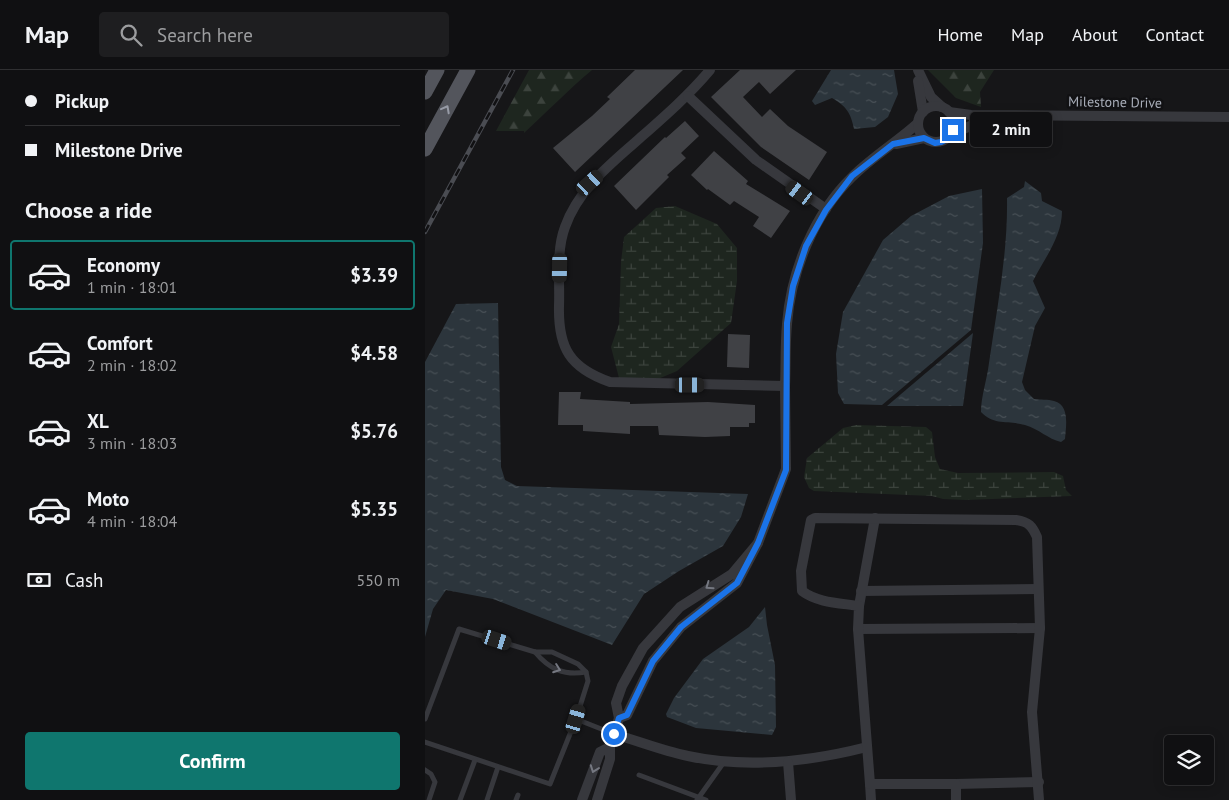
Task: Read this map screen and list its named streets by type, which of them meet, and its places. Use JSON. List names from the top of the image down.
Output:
{
  "streets": {
    "street": ["Milestone Drive"]
  },
  "page": {
    "header": "Map",
    "search": "Search here",
    "nav": [
      "Home",
      "Map",
      "About",
      "Contact"
    ],
    "banner": ["Pickup", "Milestone Drive"],
    "bubble": "2 min",
    "heading": "Choose a ride",
    "list": [
      {
        "name": "Economy",
        "note": "1 min · 18:01",
        "value": "$3.39"
      },
      {
        "name": "Comfort",
        "note": "2 min · 18:02",
        "value": "$4.58"
      },
      {
        "name": "XL",
        "note": "3 min · 18:03",
        "value": "$5.76"
      },
      {
        "name": "Moto",
        "note": "4 min · 18:04",
        "value": "$5.35"
      }
    ],
    "pay": ["Cash", "550 m"],
    "buttons": "Confirm"
  }
}
